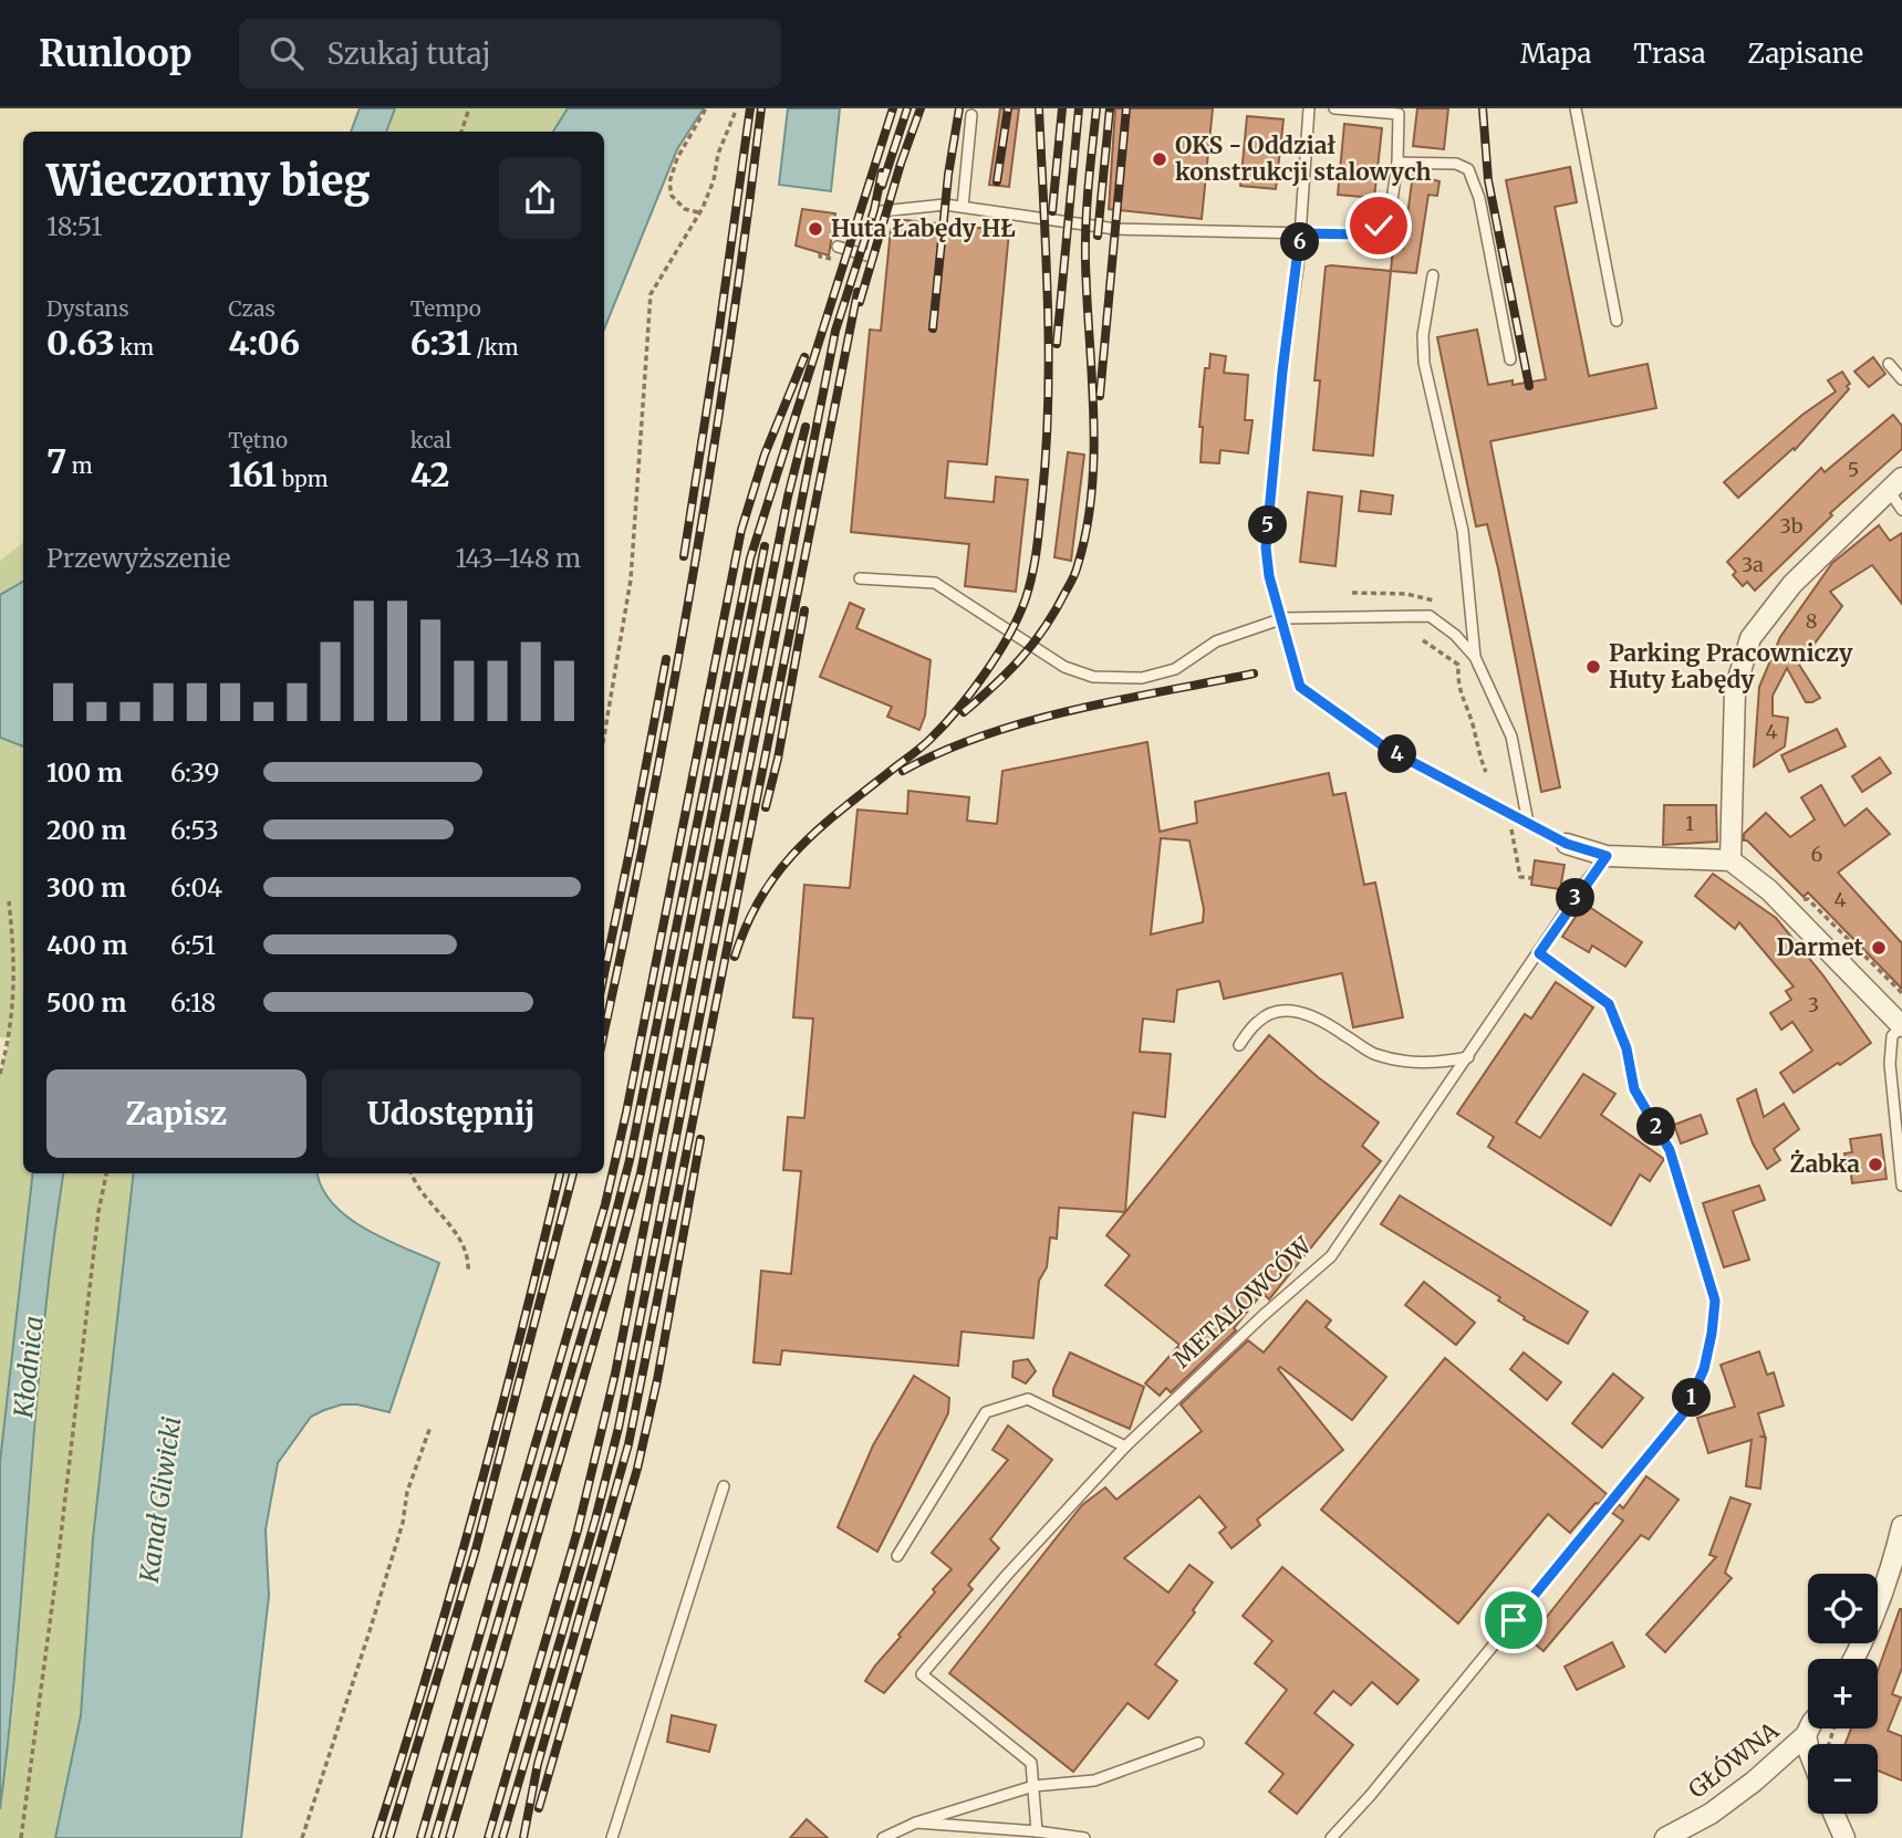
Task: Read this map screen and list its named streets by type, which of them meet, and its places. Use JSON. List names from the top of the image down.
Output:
{
  "streets": {
    "street": ["GŁÓWNA"],
    "lane": ["METALOWCÓW"]
  },
  "water": ["Kłodnica", "Kanał Gliwicki"],
  "places": [
    "OKS - Oddział konstrukcji stalowych",
    "Huta Łabędy HŁ",
    "Parking Pracowniczy Huty Łabędy",
    "Darmet",
    "Żabka"
  ],
  "house_numbers": [
    "5",
    "3b",
    "3a",
    "8",
    "4",
    "1",
    "6",
    "4",
    "3"
  ],
  "page": {
    "header": "Runloop",
    "search": "Szukaj tutaj",
    "nav": ["Mapa", "Trasa", "Zapisane"],
    "heading": ["Wieczorny bieg", "18:51"],
    "pins": [
      "6",
      "5",
      "4",
      "3",
      "2",
      "1"
    ],
    "stats": [
      ["Dystans", "0.63 km"],
      ["Czas", "4:06"],
      ["Tempo", "6:31 /km"],
      ["7 m"],
      ["Tętno", "161 bpm"],
      ["kcal", "42"]
    ],
    "chart": ["Przewyższenie", "143–148 m"],
    "list": [
      {
        "name": "100 m",
        "note": "6:39"
      },
      {
        "name": "200 m",
        "note": "6:53"
      },
      {
        "name": "300 m",
        "note": "6:04"
      },
      {
        "name": "400 m",
        "note": "6:51"
      },
      {
        "name": "500 m",
        "note": "6:18"
      }
    ],
    "buttons": ["Zapisz", "Udostępnij"],
    "map_buttons": ["+", "−"]
  }
}
